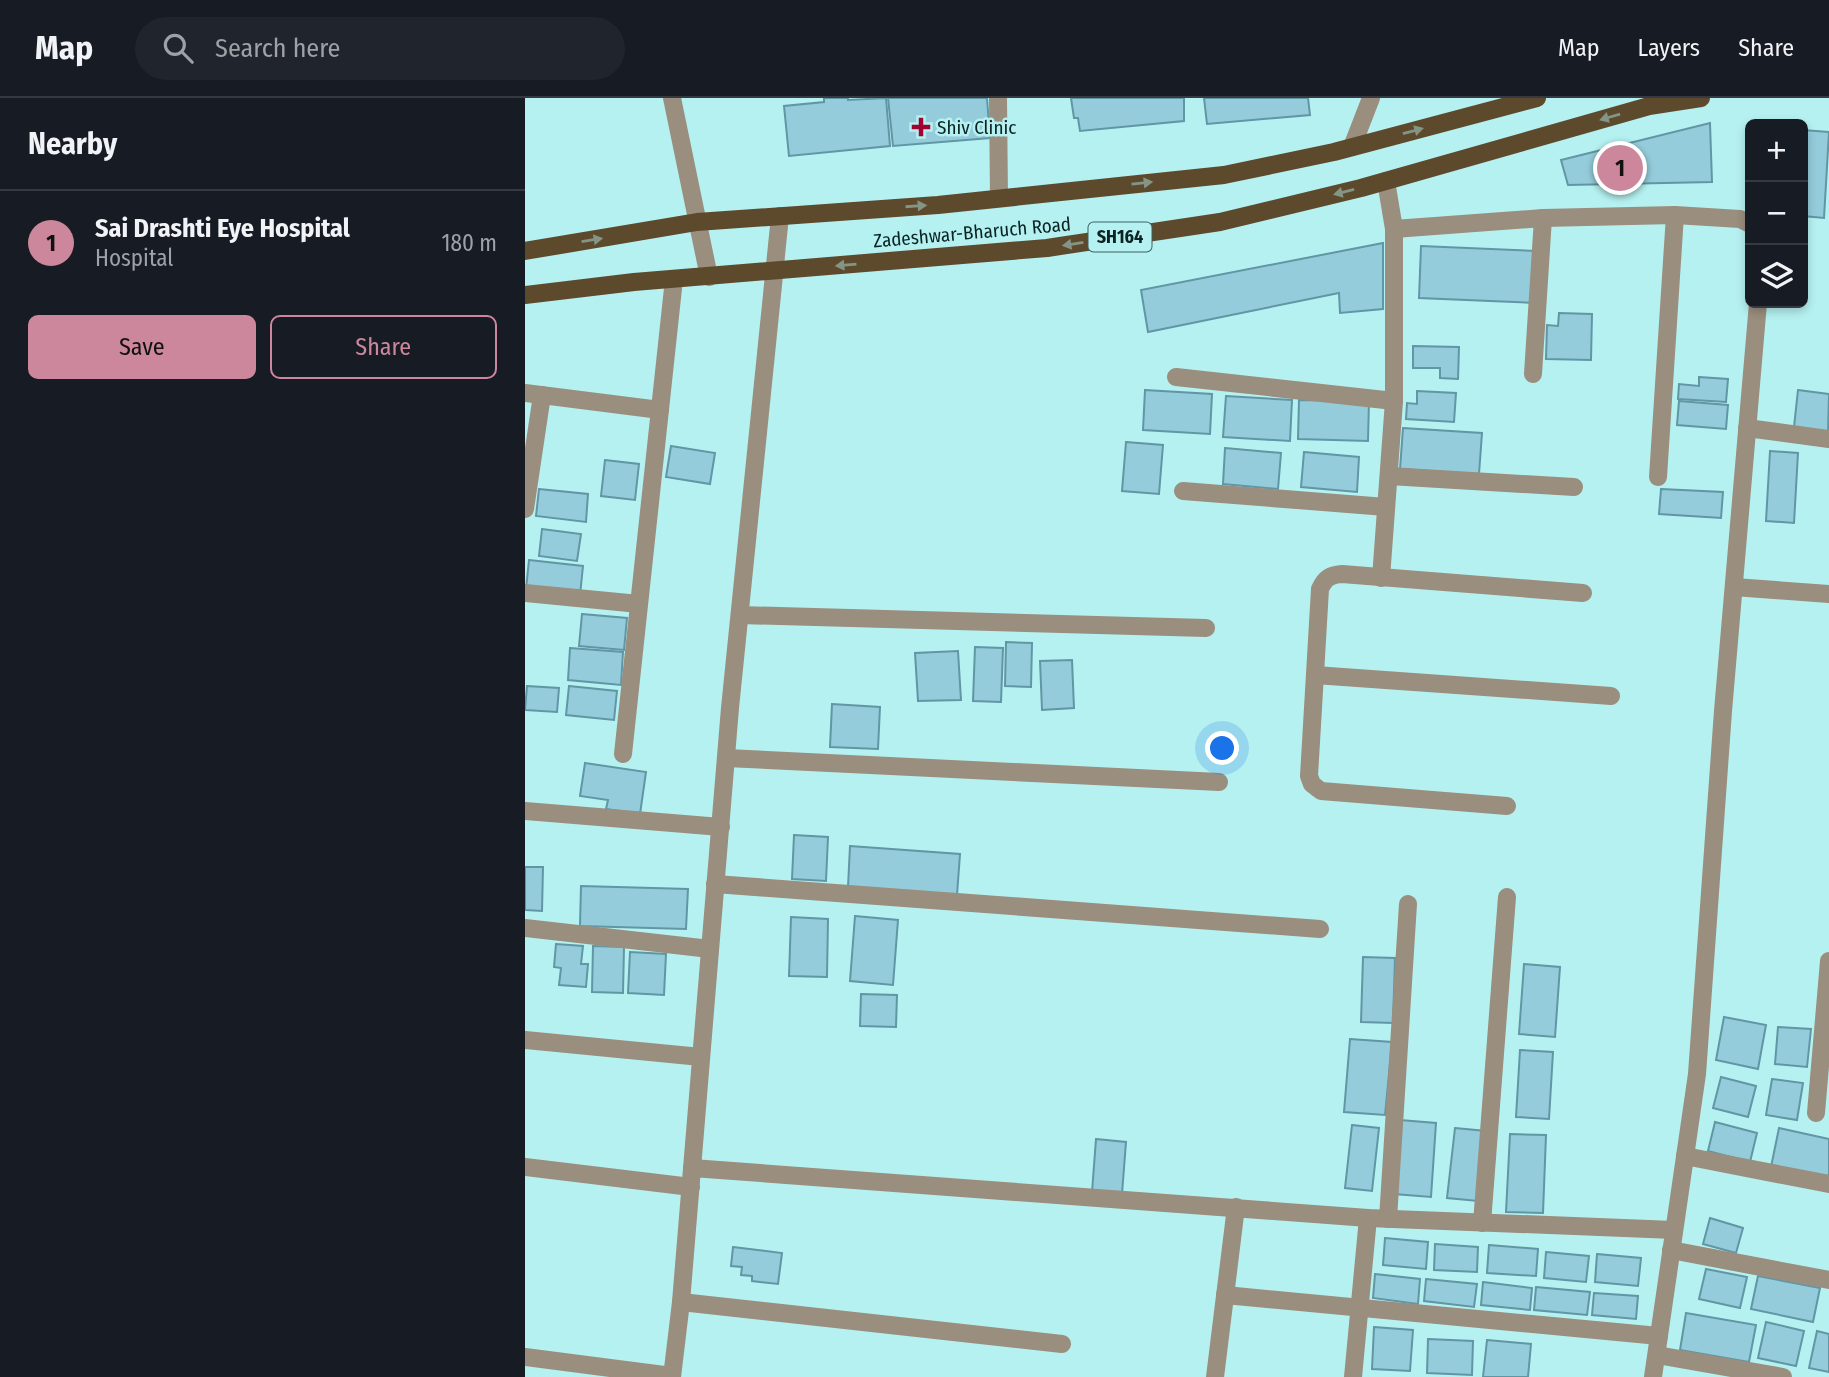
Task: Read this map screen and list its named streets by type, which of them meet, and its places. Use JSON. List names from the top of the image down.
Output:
{
  "streets": {
    "main road": ["Zadeshwar-Bharuch Road", "SH164"]
  },
  "places": {
    "health": ["Shiv Clinic"]
  },
  "page": {
    "header": "Map",
    "search": "Search here",
    "nav": ["Map", "Layers", "Share"],
    "heading": "Nearby",
    "map_buttons": ["+", "−"],
    "pins": "1",
    "list": [
      {
        "mark": "1",
        "name": "Sai Drashti Eye Hospital",
        "note": "Hospital",
        "value": "180 m"
      }
    ],
    "buttons": ["Save", "Share"]
  }
}
